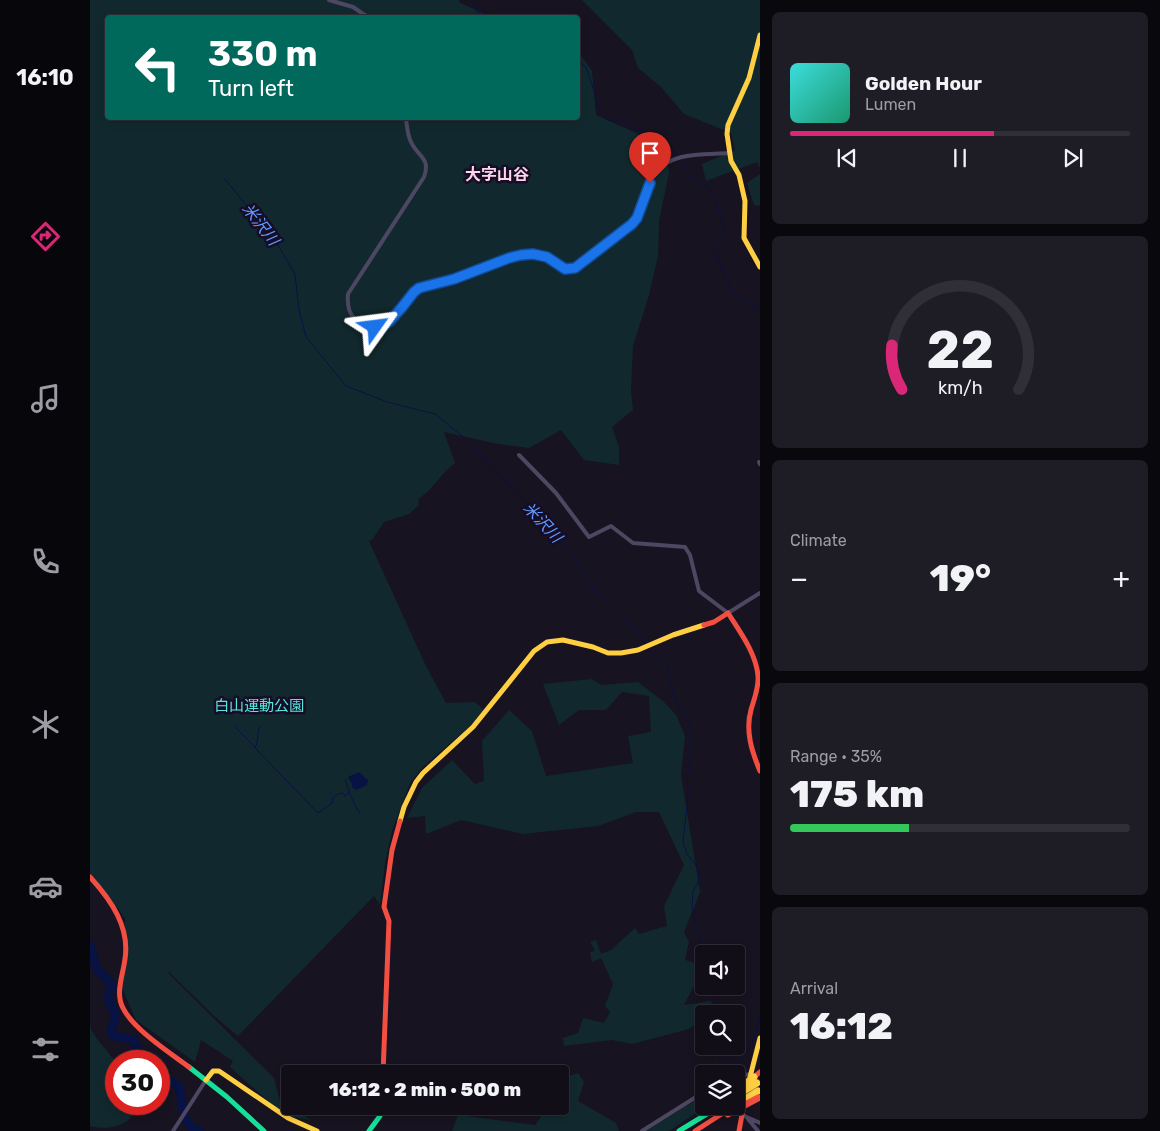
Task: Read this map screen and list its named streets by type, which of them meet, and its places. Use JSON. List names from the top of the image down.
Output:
{
  "districts": ["大字山谷"],
  "water": ["米沢川"],
  "parks": ["白山運動公園"],
  "page": {
    "tabs": "16:10",
    "turn": ["330 m", "Turn left"],
    "song": ["Golden Hour", "Lumen"],
    "tile": [
      "Climate",
      ["Range · 35%", "175 km"],
      ["Arrival", "16:12"]
    ],
    "heat": ["−", "19°", "+"],
    "limit": "30",
    "trip": "16:12 · 2 min · 500 m",
    "gauge": ["22", "km/h"]
  }
}
